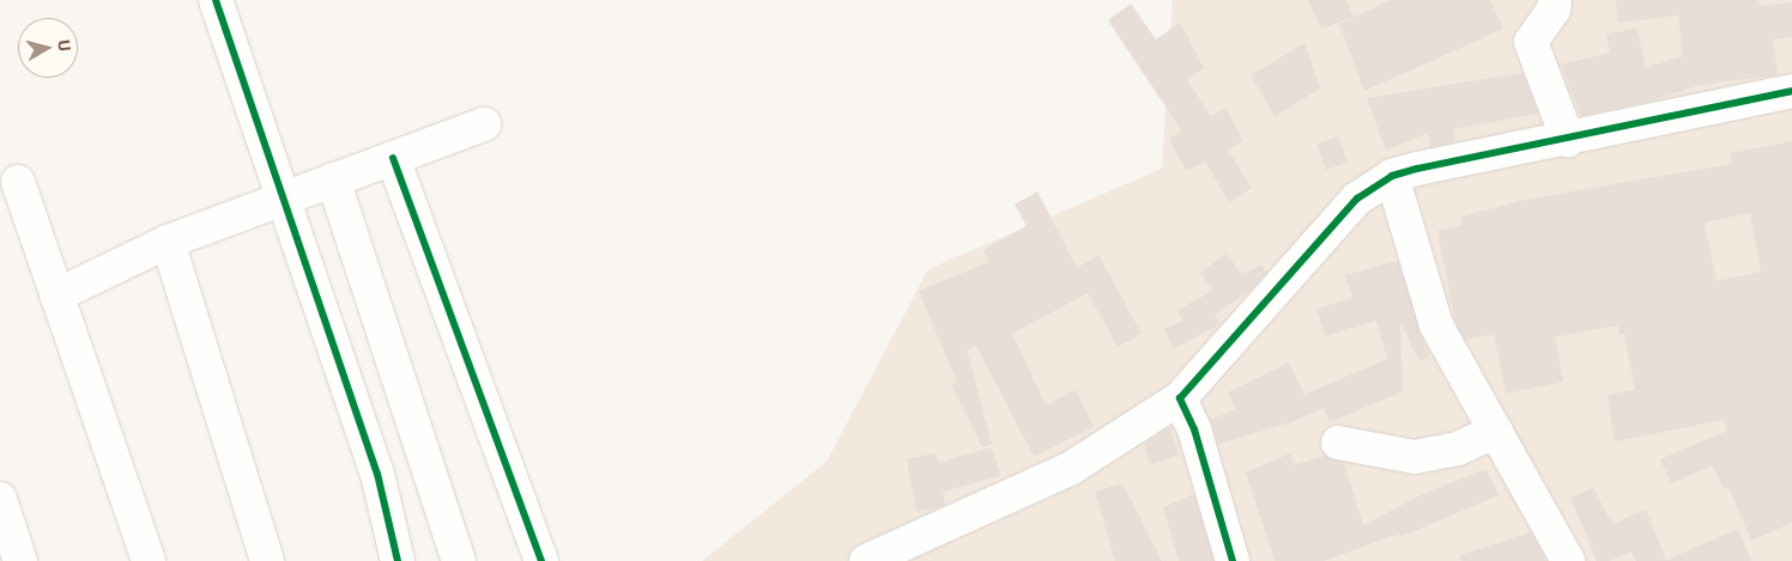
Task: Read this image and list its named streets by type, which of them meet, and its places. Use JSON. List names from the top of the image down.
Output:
{
  "north": "right"
}
